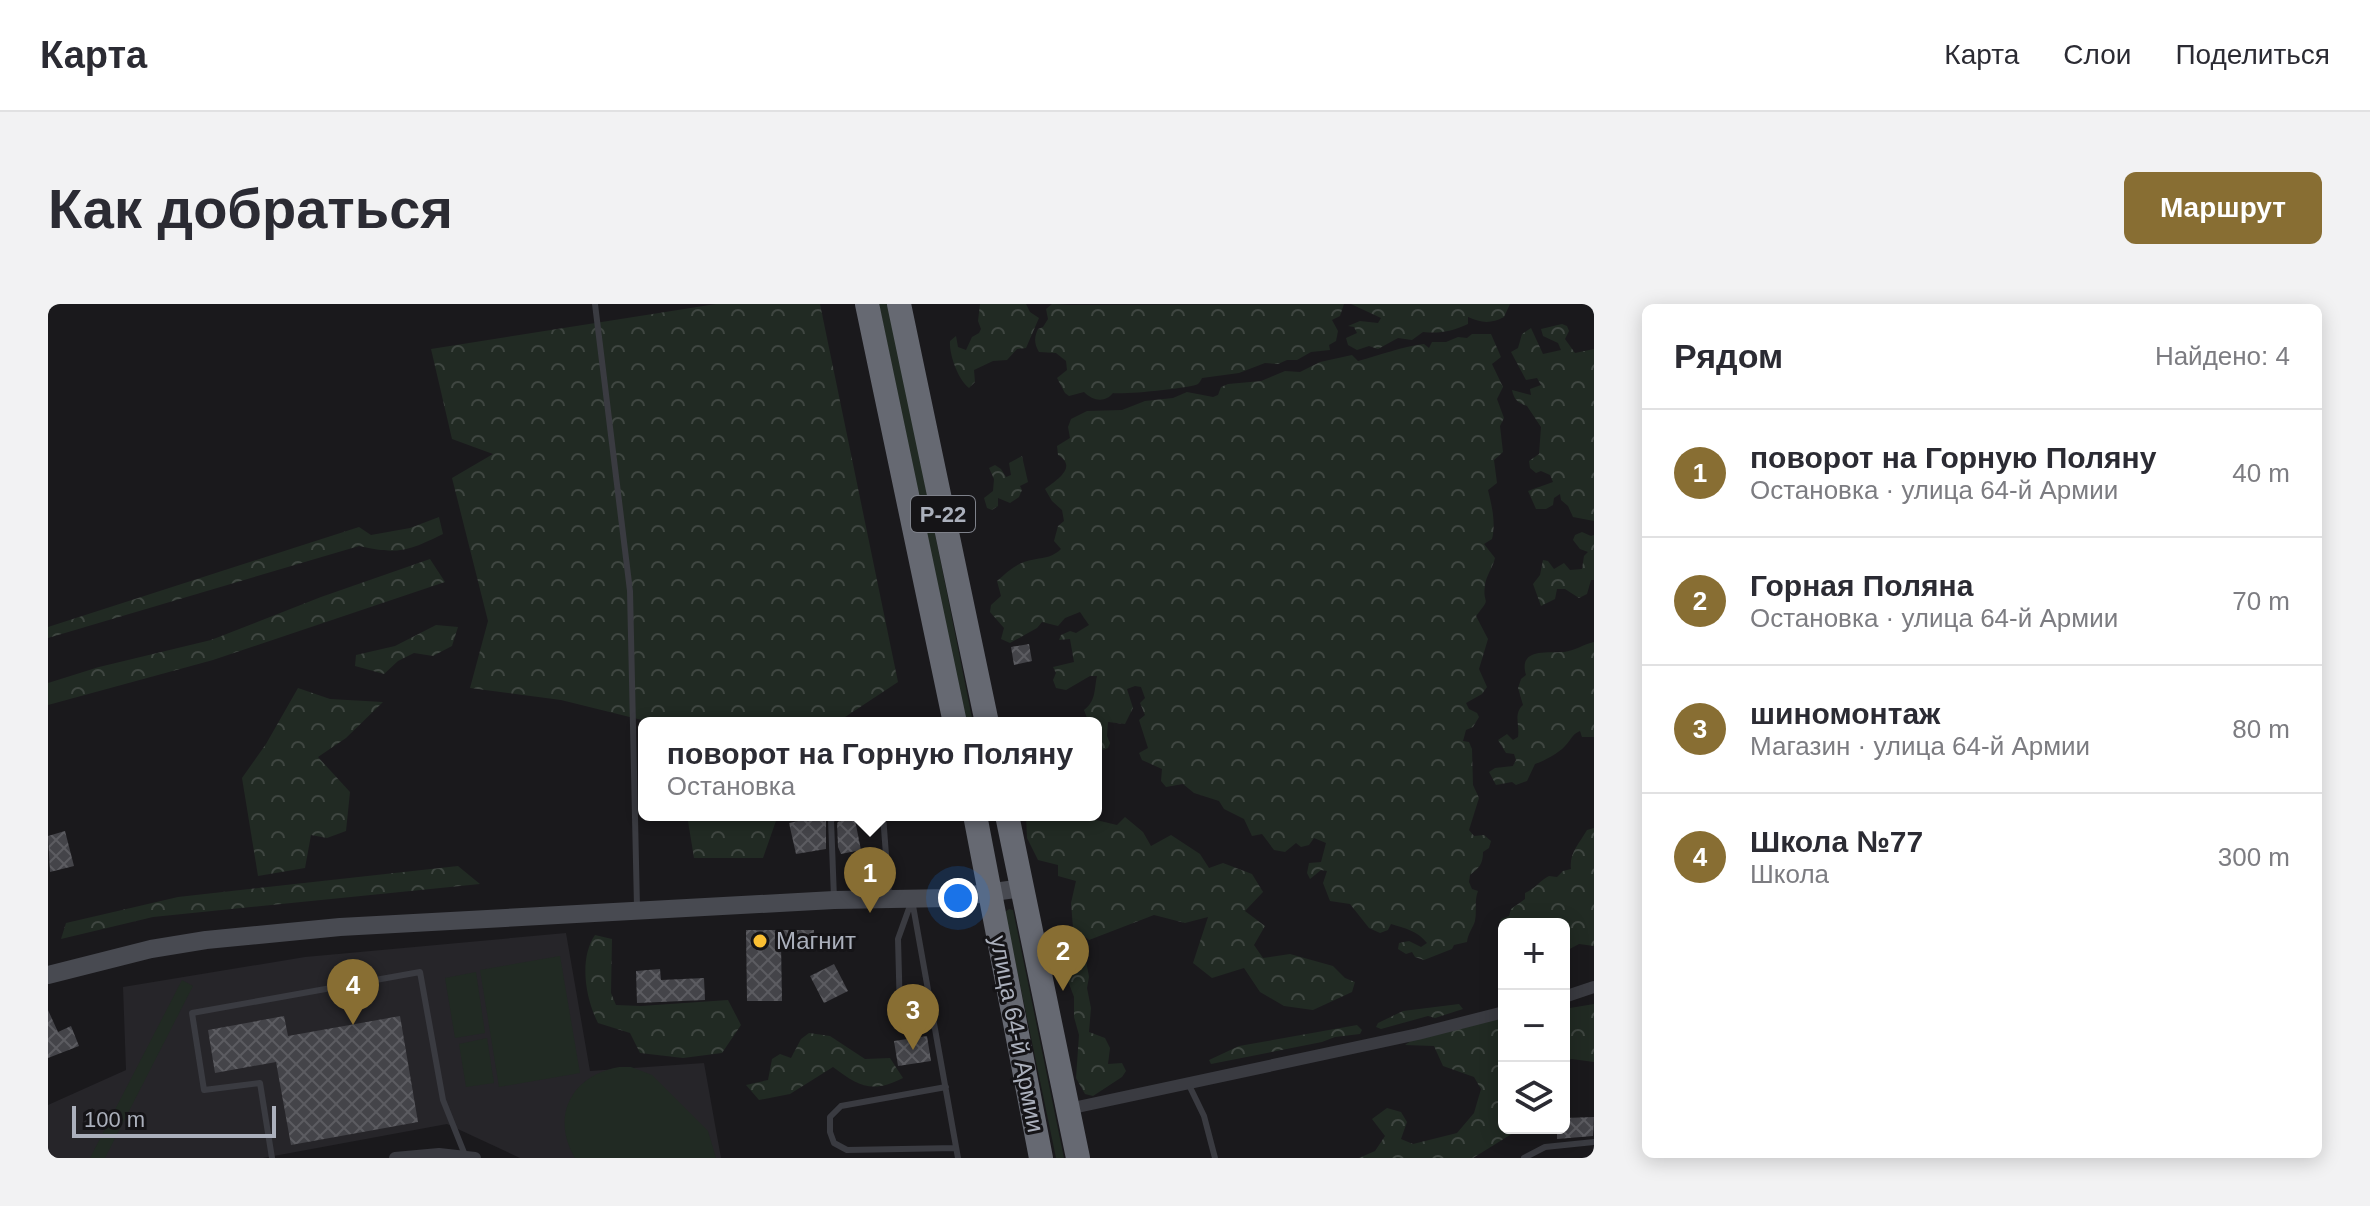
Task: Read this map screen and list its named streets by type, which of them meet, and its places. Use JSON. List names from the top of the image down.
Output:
{
  "streets": {
    "highway": ["Р-22", "улица 64-й Армии"]
  },
  "places": ["Магнит"],
  "scale_bar": "100 m",
  "page": {
    "header": "Карта",
    "nav": ["Карта", "Слои", "Поделиться"],
    "buttons": "Маршрут",
    "title": "Как добраться",
    "heading": ["Рядом", "Найдено: 4"],
    "list": [
      {
        "mark": "1",
        "name": "поворот на Горную Поляну",
        "note": "Остановка · улица 64-й Армии",
        "value": "40 m"
      },
      {
        "mark": "2",
        "name": "Горная Поляна",
        "note": "Остановка · улица 64-й Армии",
        "value": "70 m"
      },
      {
        "mark": "3",
        "name": "шиномонтаж",
        "note": "Магазин · улица 64-й Армии",
        "value": "80 m"
      },
      {
        "mark": "4",
        "name": "Школа №77",
        "note": "Школа",
        "value": "300 m"
      }
    ],
    "popup": ["поворот на Горную Поляну", "Остановка"],
    "pins": [
      "1",
      "2",
      "4",
      "3"
    ],
    "map_buttons": ["+", "−"],
    "scale": "100 m"
  }
}
